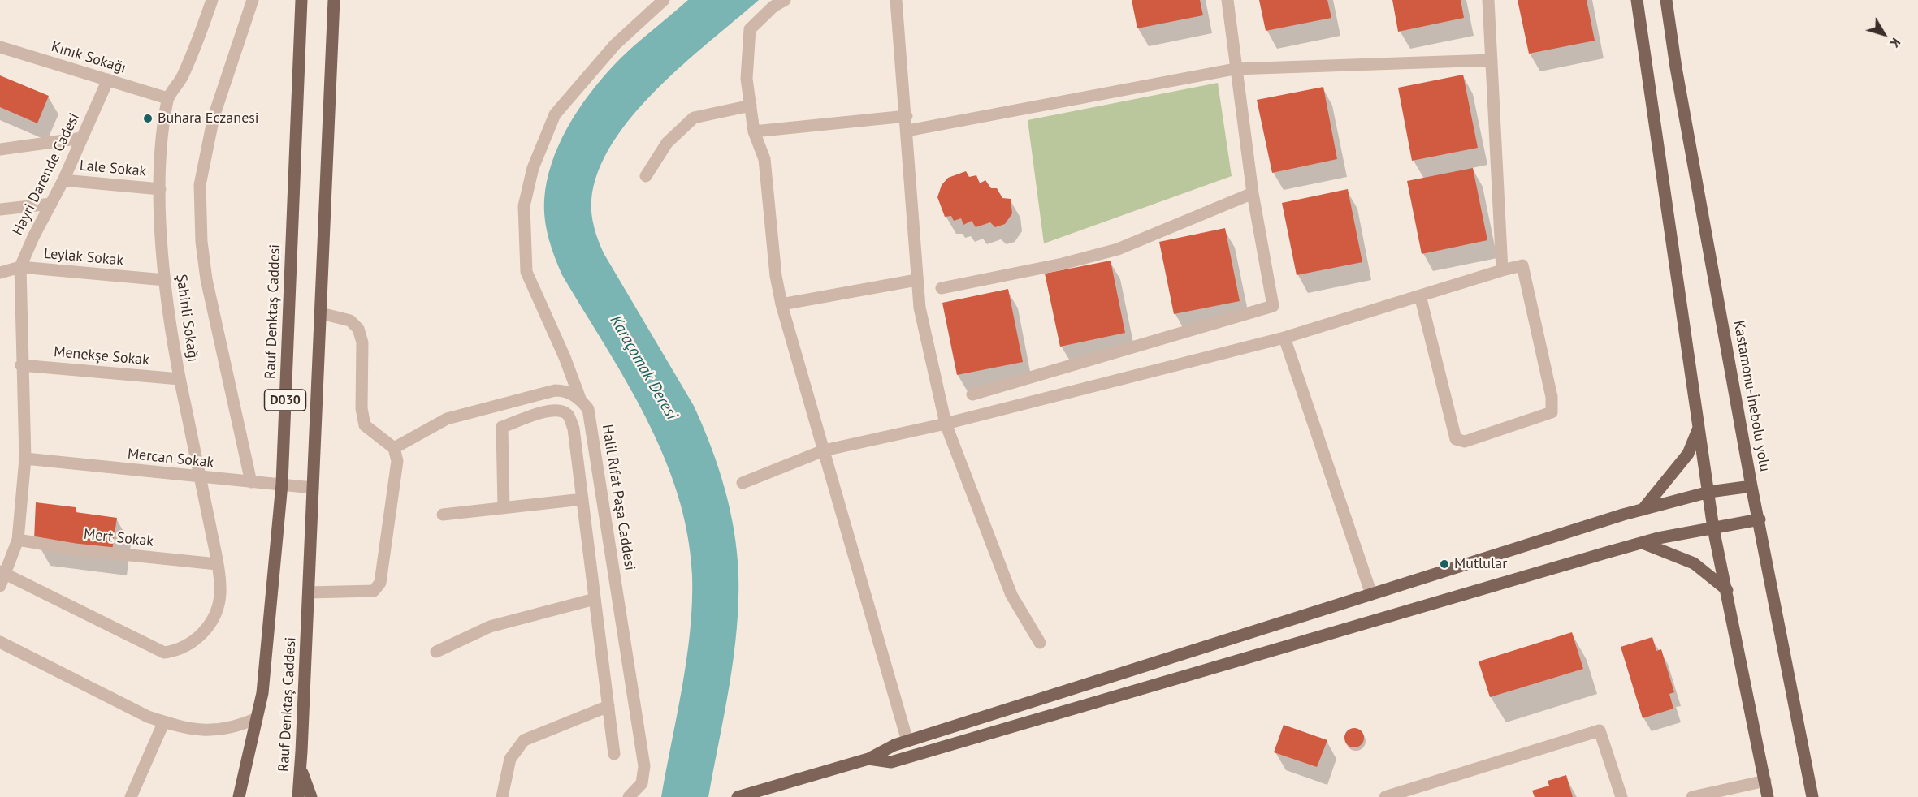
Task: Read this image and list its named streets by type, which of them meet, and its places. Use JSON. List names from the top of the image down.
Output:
{
  "streets": {
    "main road": ["Rauf Denktaş Caddesi", "Kastamonu-İnebolu yolu", "D030"],
    "street": [
      "Kınık Sokağı",
      "Lale Sokak",
      "Hayri Darende Cadesi",
      "Leylak Sokak",
      "Şahinli Sokağı",
      "Menekşe Sokak",
      "Mercan Sokak",
      "Halil Rıfat Paşa Caddesi",
      "Mert Sokak"
    ]
  },
  "crossings": [
    ["Kınık Sokağı", "Hayri Darende Cadesi"],
    ["Kınık Sokağı", "Şahinli Sokağı"],
    ["Lale Sokak", "Hayri Darende Cadesi"],
    ["Lale Sokak", "Şahinli Sokağı"],
    ["Hayri Darende Cadesi", "Leylak Sokak"],
    ["Hayri Darende Cadesi", "Şahinli Sokağı"],
    ["Hayri Darende Cadesi", "Menekşe Sokak"],
    ["Hayri Darende Cadesi", "Mercan Sokak"],
    ["Hayri Darende Cadesi", "Mert Sokak"],
    ["Leylak Sokak", "Şahinli Sokağı"],
    ["Rauf Denktaş Caddesi", "Mercan Sokak"],
    ["Şahinli Sokağı", "Menekşe Sokak"],
    ["Şahinli Sokağı", "Mercan Sokak"],
    ["Şahinli Sokağı", "Mert Sokak"]
  ],
  "water": ["Karaçomak Deresi"],
  "places": ["Buhara Eczanesi", "Mutlular"],
  "north": "bottom right"
}
